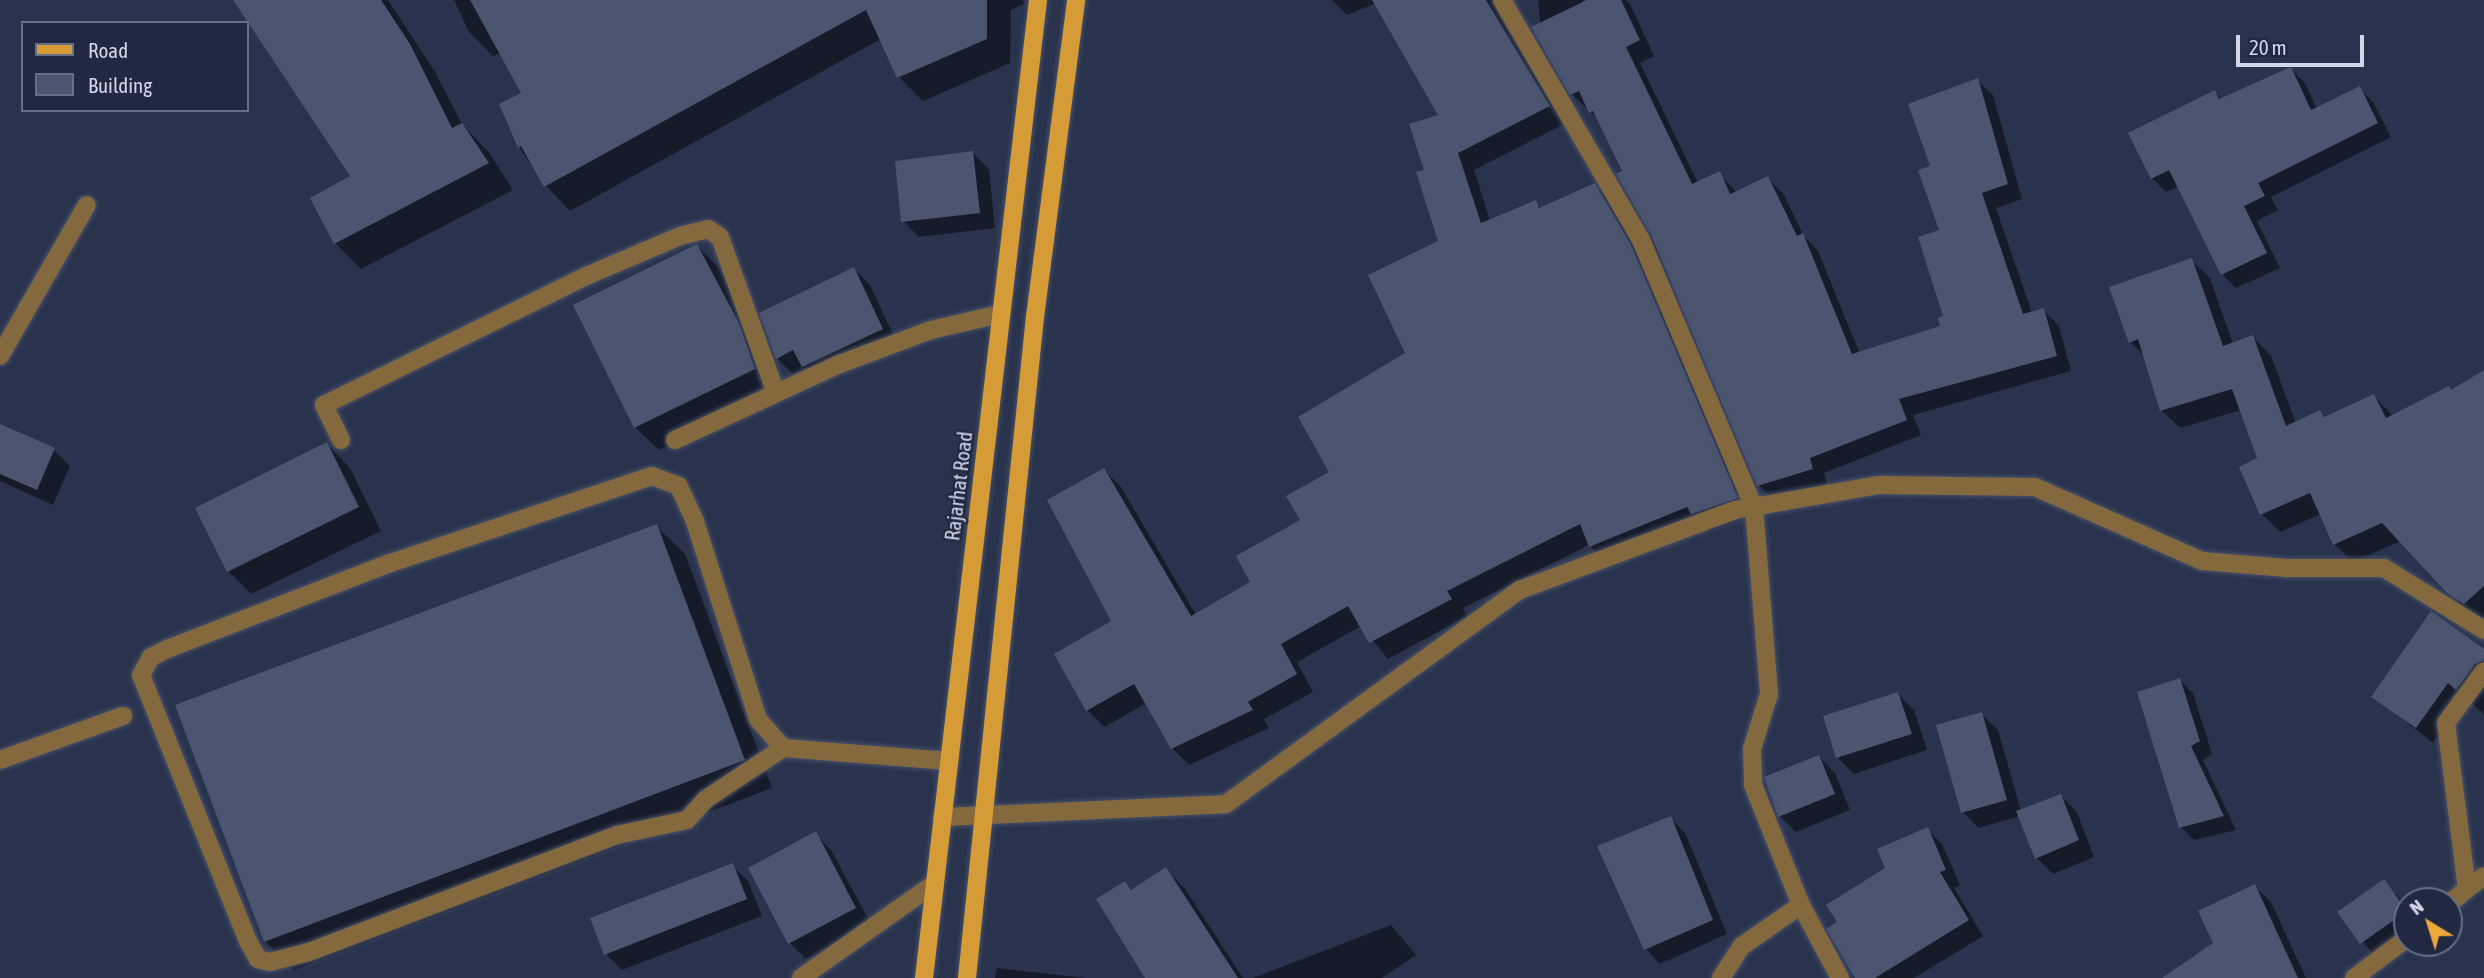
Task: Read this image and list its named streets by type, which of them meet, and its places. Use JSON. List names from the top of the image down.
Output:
{
  "streets": {
    "main road": ["Rajarhat Road"]
  },
  "legend": ["Road", "Building"],
  "scale_bar": "20 m",
  "north": "top left"
}
